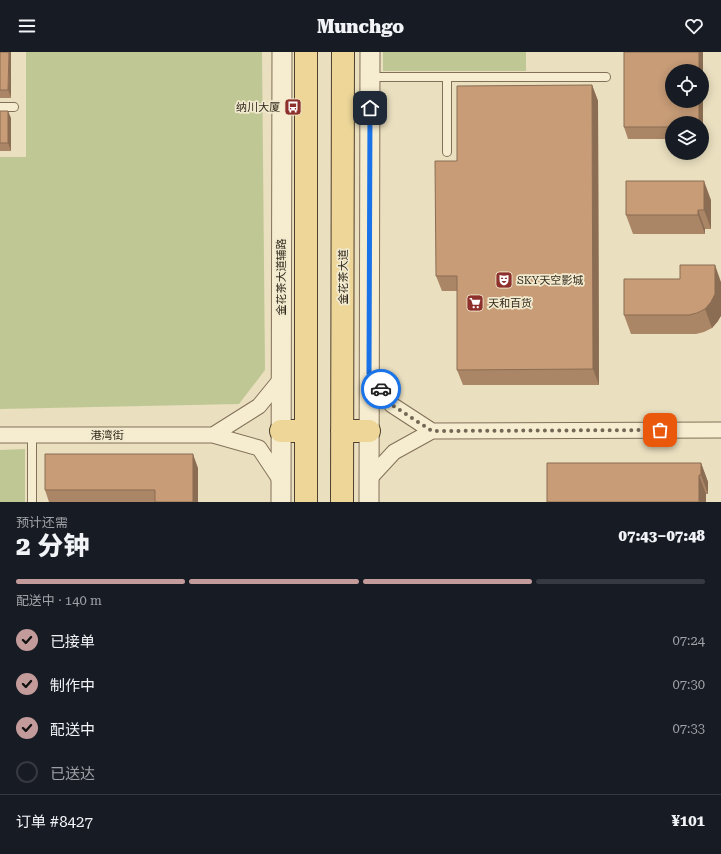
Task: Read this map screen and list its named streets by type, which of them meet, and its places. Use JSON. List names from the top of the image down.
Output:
{
  "streets": {
    "main road": ["金花茶大道"],
    "street": ["金花茶大道辅路", "港湾街"]
  },
  "crossings": [
    ["金花茶大道辅路", "港湾街"]
  ],
  "places": {
    "bus stop": ["纳川大厦"],
    "theatre": ["SKY天空影城"],
    "supermarket": ["天和百货"]
  },
  "page": {
    "header": "Munchgo",
    "heading": ["2 分钟", "预计还需", "07:43–07:48"],
    "panel": ["订单 #8427", "¥101"],
    "bar": "配送中 · 140 m",
    "list": [
      ["已接单", "07:24"],
      ["制作中", "07:30"],
      ["配送中", "07:33"],
      "已送达"
    ]
  }
}
